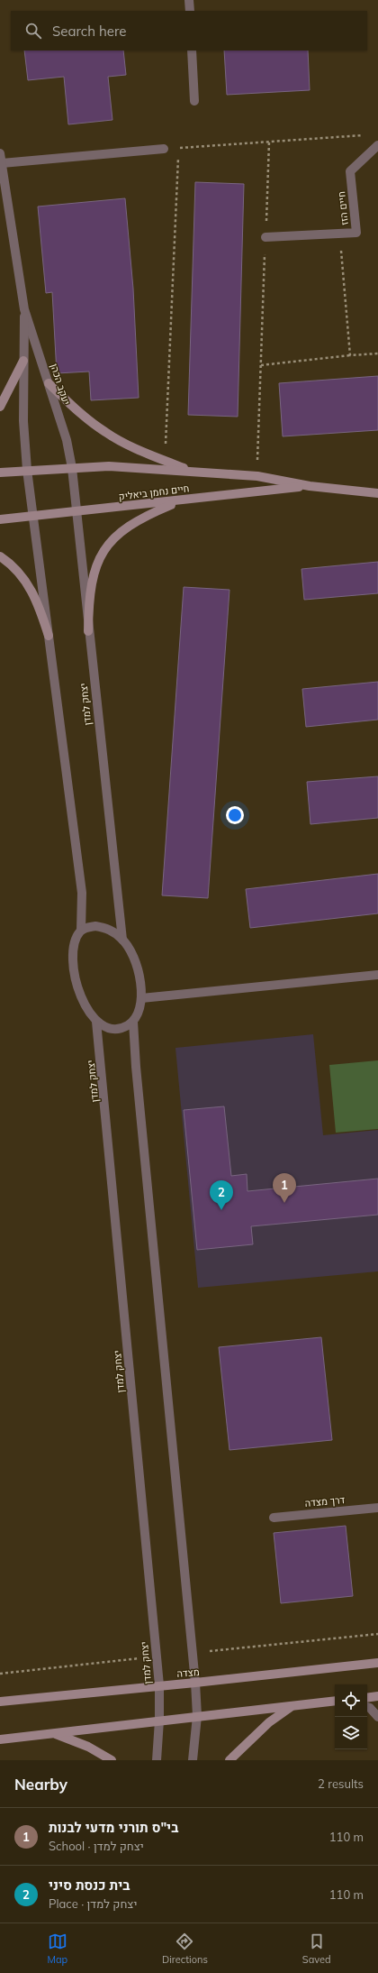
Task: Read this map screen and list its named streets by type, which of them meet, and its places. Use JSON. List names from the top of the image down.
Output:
{
  "streets": {
    "street": [
      "חיים הזז",
      "יעקב הכהן",
      "חיים נחמן ביאליק",
      "יצחק למדן",
      "דרך מצדה",
      "מצדה"
    ]
  },
  "crossings": [
    ["יעקב הכהן", "חיים נחמן ביאליק"],
    ["יעקב הכהן", "יצחק למדן"],
    ["חיים נחמן ביאליק", "יצחק למדן"],
    ["יצחק למדן", "מצדה"]
  ],
  "page": {
    "search": "Search here",
    "pins": ["1", "2"],
    "heading": ["Nearby", "2 results"],
    "list": [
      {
        "mark": "1",
        "name": "בי\"ס תורני מדעי לבנות",
        "note": "School · יצחק למדן",
        "value": "110 m"
      },
      {
        "mark": "2",
        "name": "בית כנסת סיני",
        "note": "Place · יצחק למדן",
        "value": "110 m"
      }
    ],
    "nav": ["Map", "Directions", "Saved"]
  }
}
